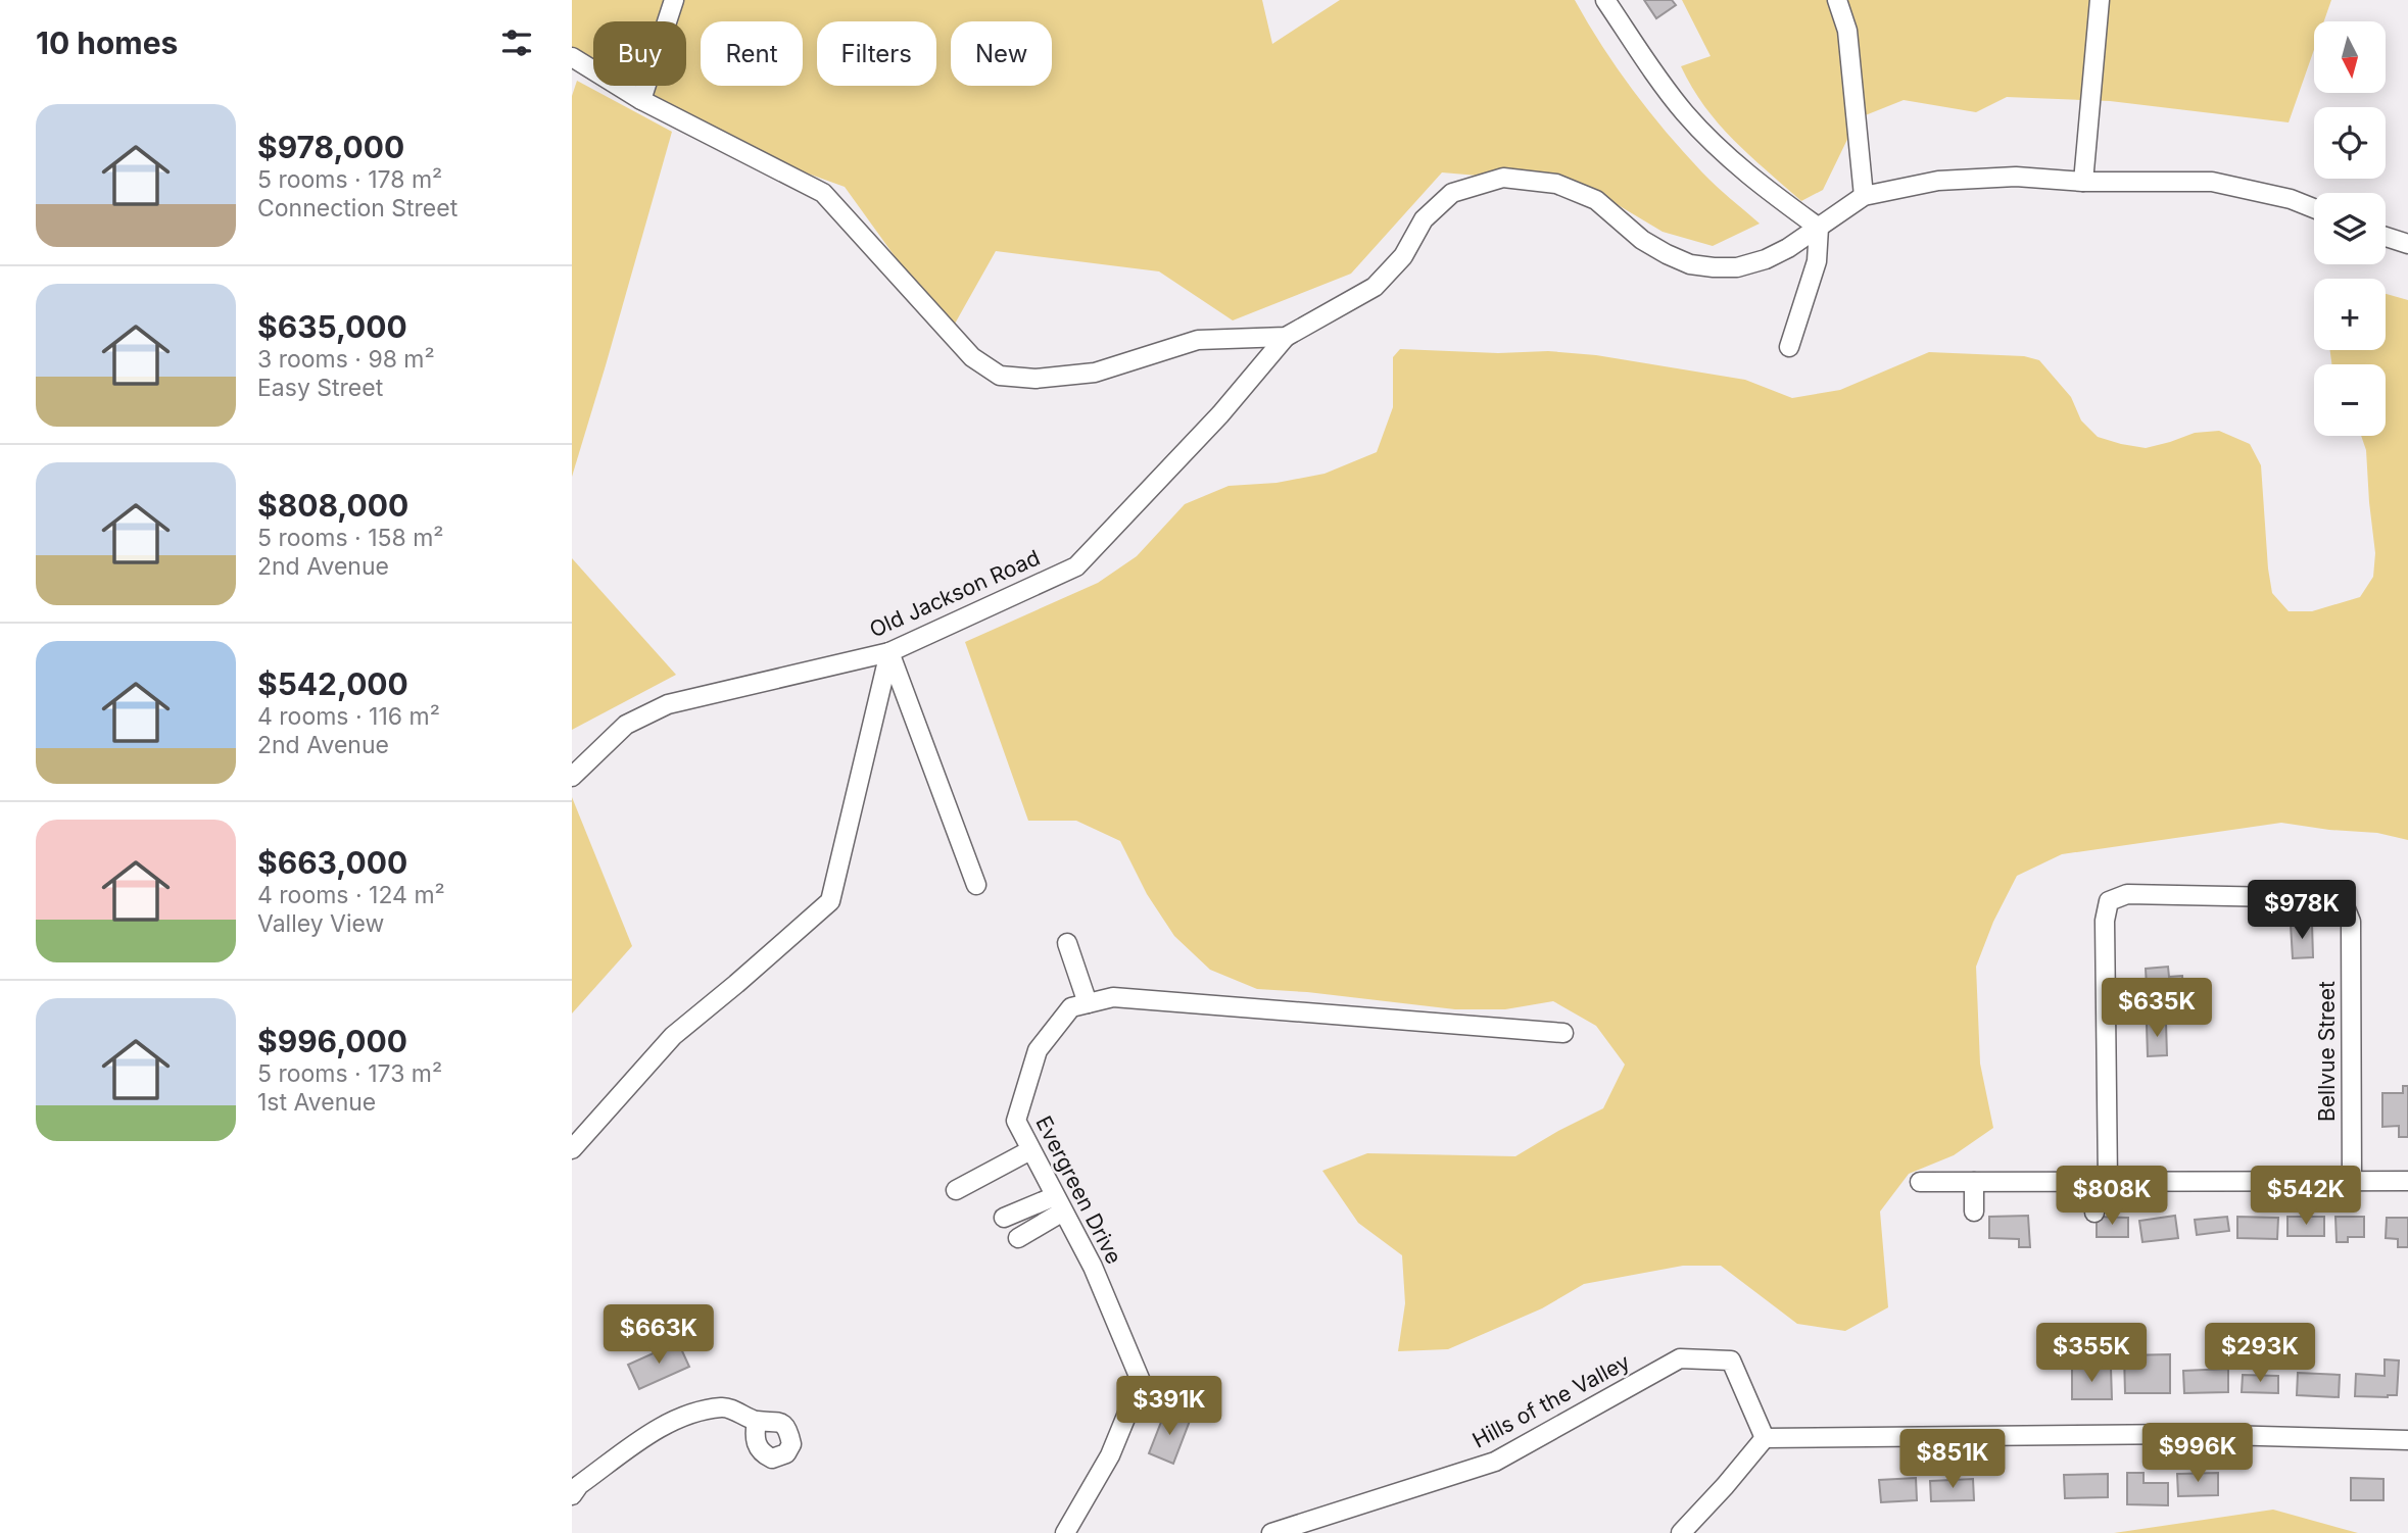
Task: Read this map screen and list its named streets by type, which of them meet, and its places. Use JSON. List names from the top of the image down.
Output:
{
  "streets": {
    "street": [
      "Old Jackson Road",
      "Bellvue Street",
      "Evergreen Drive",
      "Hills of the Valley"
    ]
  },
  "north": "bottom",
  "page": {
    "heading": "10 homes",
    "map_buttons": ["+", "−"],
    "chip": [
      "Buy",
      "Rent",
      "Filters",
      "New"
    ],
    "list": [
      {
        "name": "$978,000",
        "note": "5 rooms · 178 m² · Connection Street"
      },
      {
        "name": "$635,000",
        "note": "3 rooms · 98 m² · Easy Street"
      },
      {
        "name": "$808,000",
        "note": "5 rooms · 158 m² · 2nd Avenue"
      },
      {
        "name": "$542,000",
        "note": "4 rooms · 116 m² · 2nd Avenue"
      },
      {
        "name": "$663,000",
        "note": "4 rooms · 124 m² · Valley View"
      },
      {
        "name": "$996,000",
        "note": "5 rooms · 173 m² · 1st Avenue"
      }
    ],
    "price": [
      "$978K",
      "$635K",
      "$808K",
      "$542K",
      "$663K",
      "$355K",
      "$293K",
      "$391K",
      "$996K",
      "$851K"
    ]
  }
}
